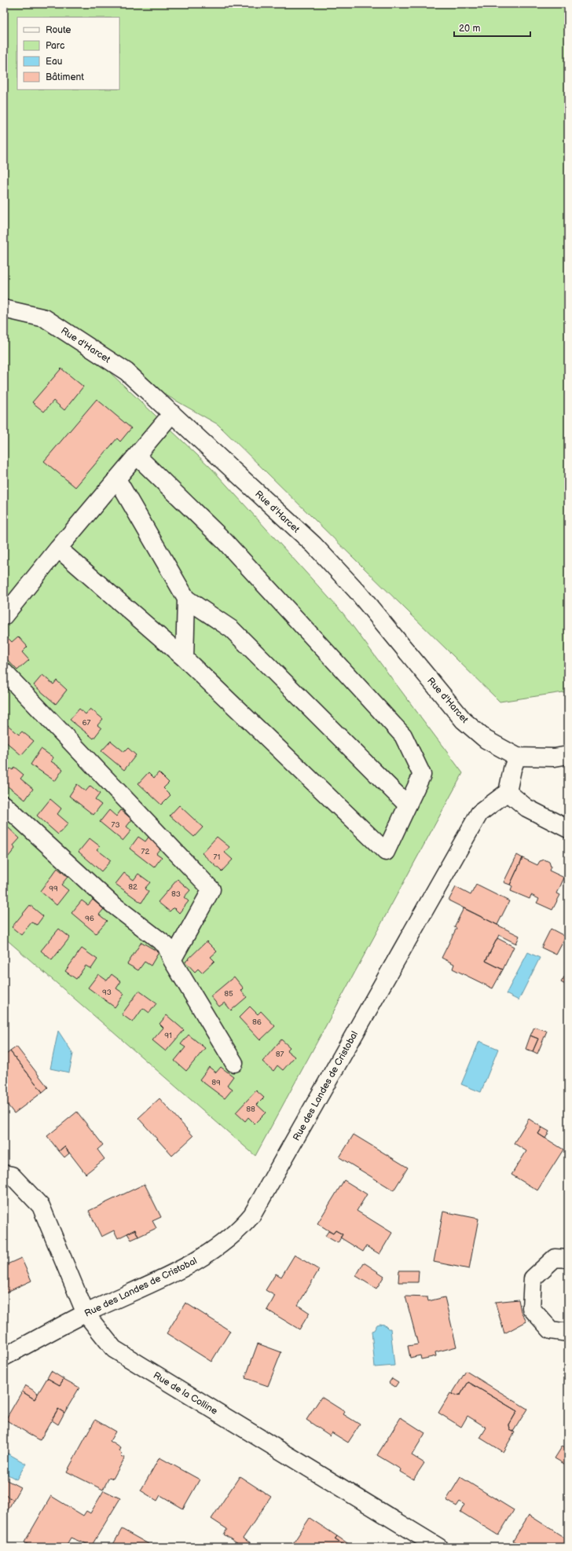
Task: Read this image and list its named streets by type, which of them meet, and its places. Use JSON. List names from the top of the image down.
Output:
{
  "streets": {
    "street": ["Rue d'Harcet", "Rue des Landes de Cristobal", "Rue de la Colline"]
  },
  "crossings": [
    ["Rue des Landes de Cristobal", "Rue de la Colline"]
  ],
  "house_numbers": [
    "67",
    "73",
    "72",
    "71",
    "82",
    "99",
    "83",
    "96",
    "93",
    "85",
    "86",
    "91",
    "87",
    "89",
    "88"
  ],
  "legend": [
    "Route",
    "Parc",
    "Eau",
    "Bâtiment"
  ],
  "scale_bar": "20 m"
}
